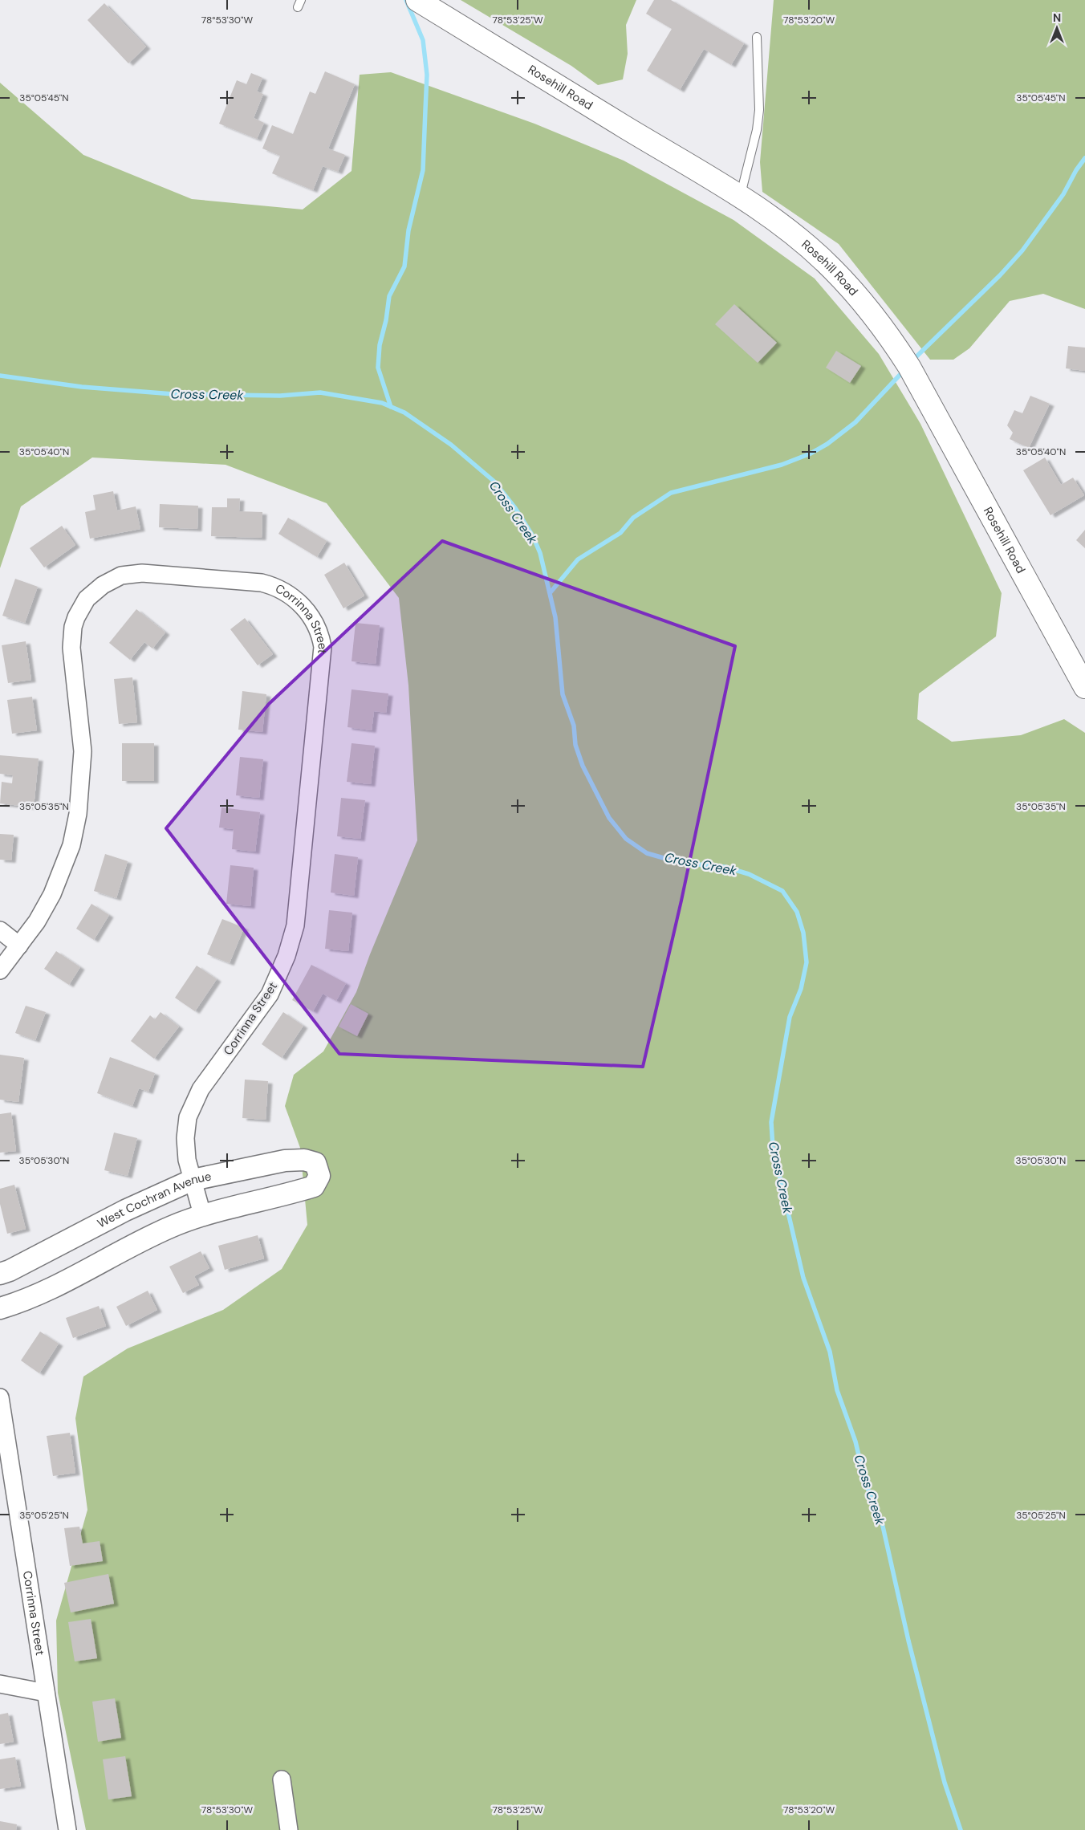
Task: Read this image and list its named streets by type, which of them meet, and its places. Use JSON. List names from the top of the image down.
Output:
{
  "streets": {
    "main road": ["Rosehill Road"],
    "street": ["Corrinna Street", "West Cochran Avenue"]
  },
  "crossings": [
    ["Corrinna Street", "West Cochran Avenue"]
  ],
  "water": ["Cross Creek"],
  "north": "top",
  "coordinates": [
    "78°53'30\"W",
    "78°53'25\"W",
    "78°53'20\"W",
    "35°05'45\"N",
    "35°05'40\"N",
    "35°05'35\"N",
    "35°05'30\"N",
    "35°05'25\"N"
  ]
}
